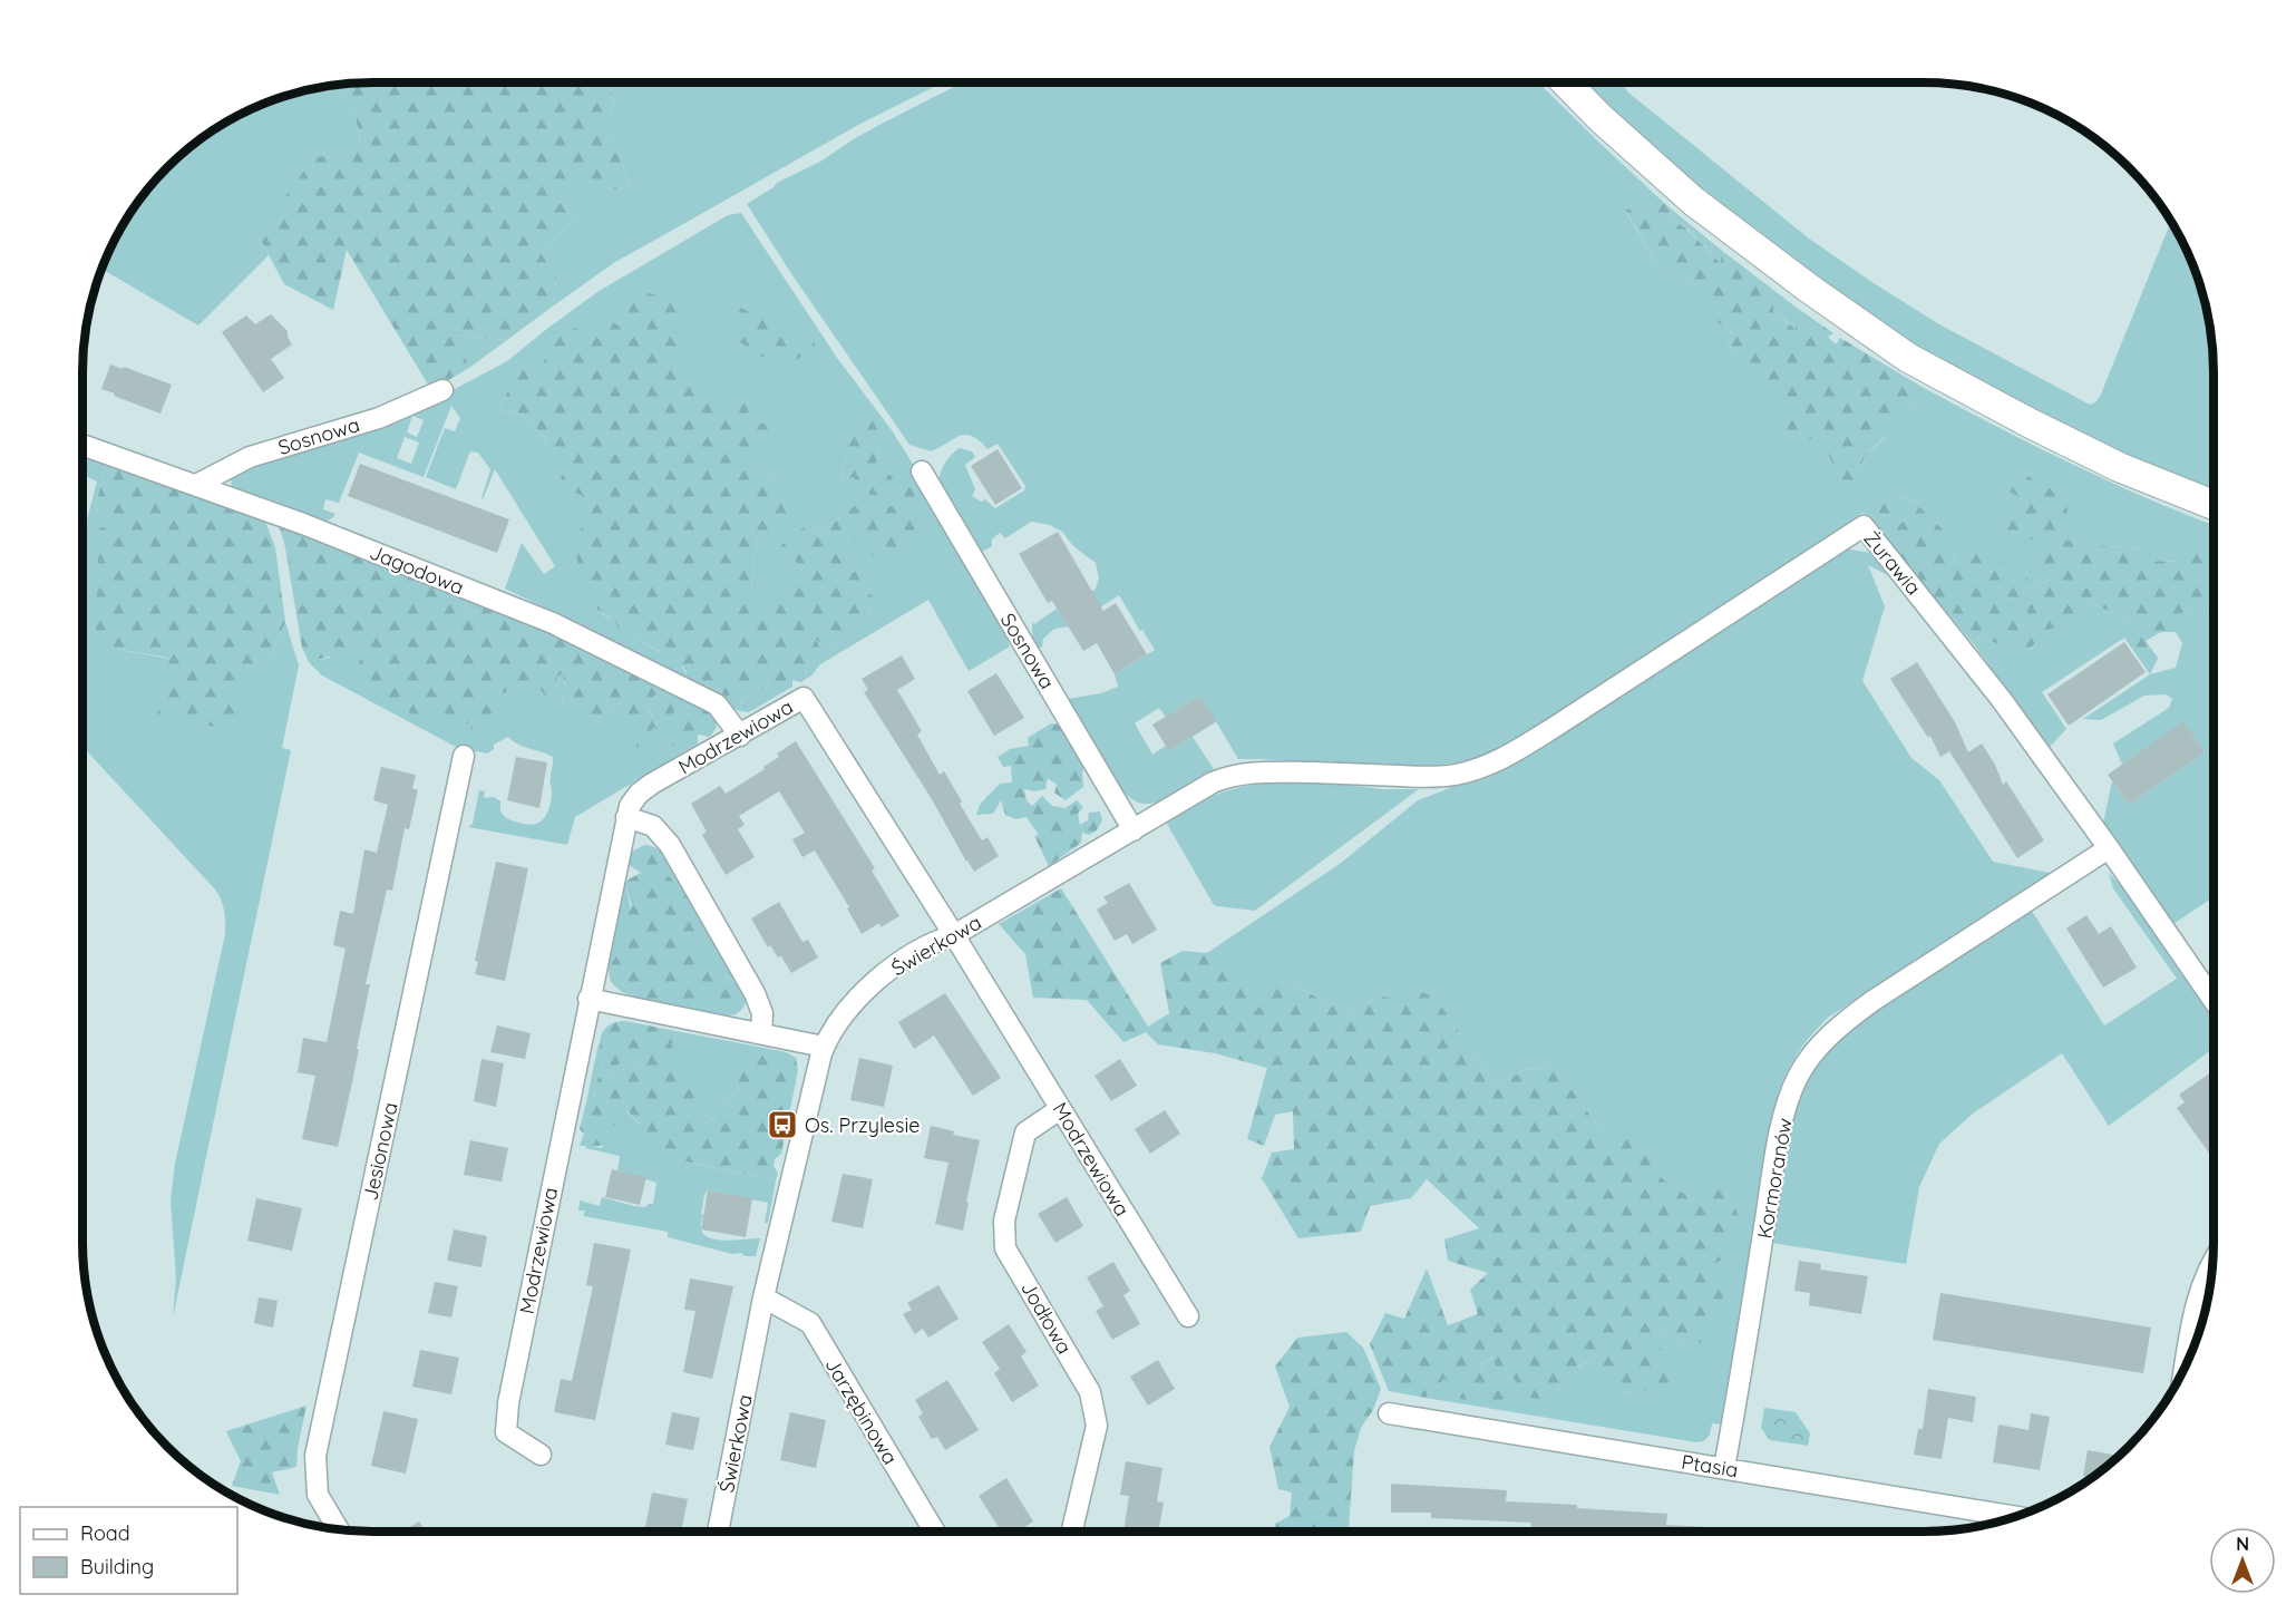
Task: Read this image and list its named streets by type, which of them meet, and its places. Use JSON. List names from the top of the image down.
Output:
{
  "streets": {
    "street": [
      "Sosnowa",
      "Żurawia",
      "Jagodowa",
      "Modrzewiowa",
      "Świerkowa",
      "Jesionowa",
      "Kormoranów",
      "Jodłowa",
      "Jarzębinowa",
      "Ptasia"
    ]
  },
  "crossings": [
    ["Sosnowa", "Jagodowa"],
    ["Sosnowa", "Świerkowa"],
    ["Żurawia", "Świerkowa"],
    ["Żurawia", "Kormoranów"],
    ["Jagodowa", "Modrzewiowa"],
    ["Modrzewiowa", "Świerkowa"],
    ["Modrzewiowa", "Jodłowa"],
    ["Świerkowa", "Jarzębinowa"],
    ["Kormoranów", "Ptasia"]
  ],
  "places": {
    "bus stop": ["Os. Przylesie"]
  },
  "legend": ["Road", "Building"],
  "north": "top"
}
